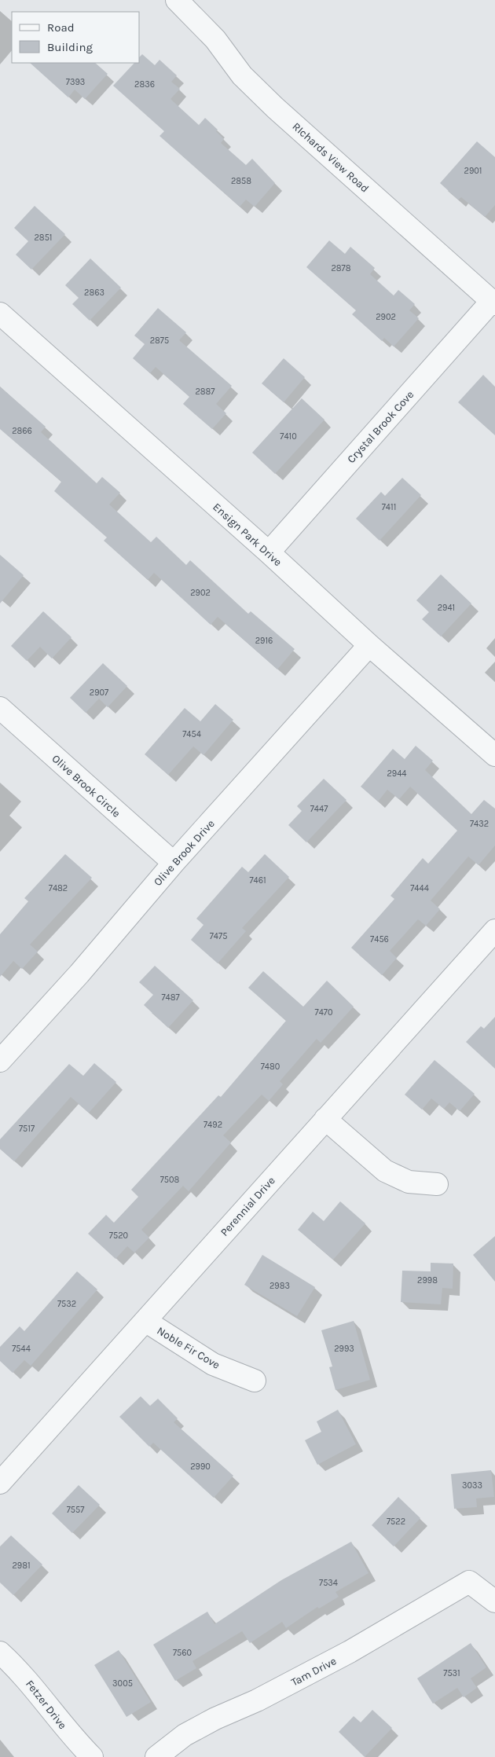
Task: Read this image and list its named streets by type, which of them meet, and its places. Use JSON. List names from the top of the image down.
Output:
{
  "streets": {
    "street": [
      "RIchards View Road",
      "Crystal Brook Cove",
      "Ensign Park Drive",
      "Olive Brook Circle",
      "Olive Brook Drive",
      "Perennial Drive",
      "Noble Fir Cove",
      "Tam Drive",
      "Fetzer Drive"
    ]
  },
  "crossings": [
    ["RIchards View Road", "Crystal Brook Cove"],
    ["Crystal Brook Cove", "Ensign Park Drive"],
    ["Ensign Park Drive", "Olive Brook Drive"],
    ["Olive Brook Circle", "Olive Brook Drive"],
    ["Perennial Drive", "Noble Fir Cove"]
  ],
  "house_numbers": [
    "7393",
    "2836",
    "2901",
    "2858",
    "2851",
    "2878",
    "2863",
    "2902",
    "2875",
    "2887",
    "2866",
    "7410",
    "7411",
    "2902",
    "2941",
    "2916",
    "2907",
    "7454",
    "2944",
    "7447",
    "7432",
    "7461",
    "7482",
    "7444",
    "7475",
    "7456",
    "7487",
    "7470",
    "7480",
    "7492",
    "7517",
    "7508",
    "7520",
    "2998",
    "2983",
    "7532",
    "7544",
    "2993",
    "2990",
    "3033",
    "7557",
    "7522",
    "2981",
    "7534",
    "7560",
    "7531",
    "3005"
  ],
  "legend": ["Road", "Building"]
}
